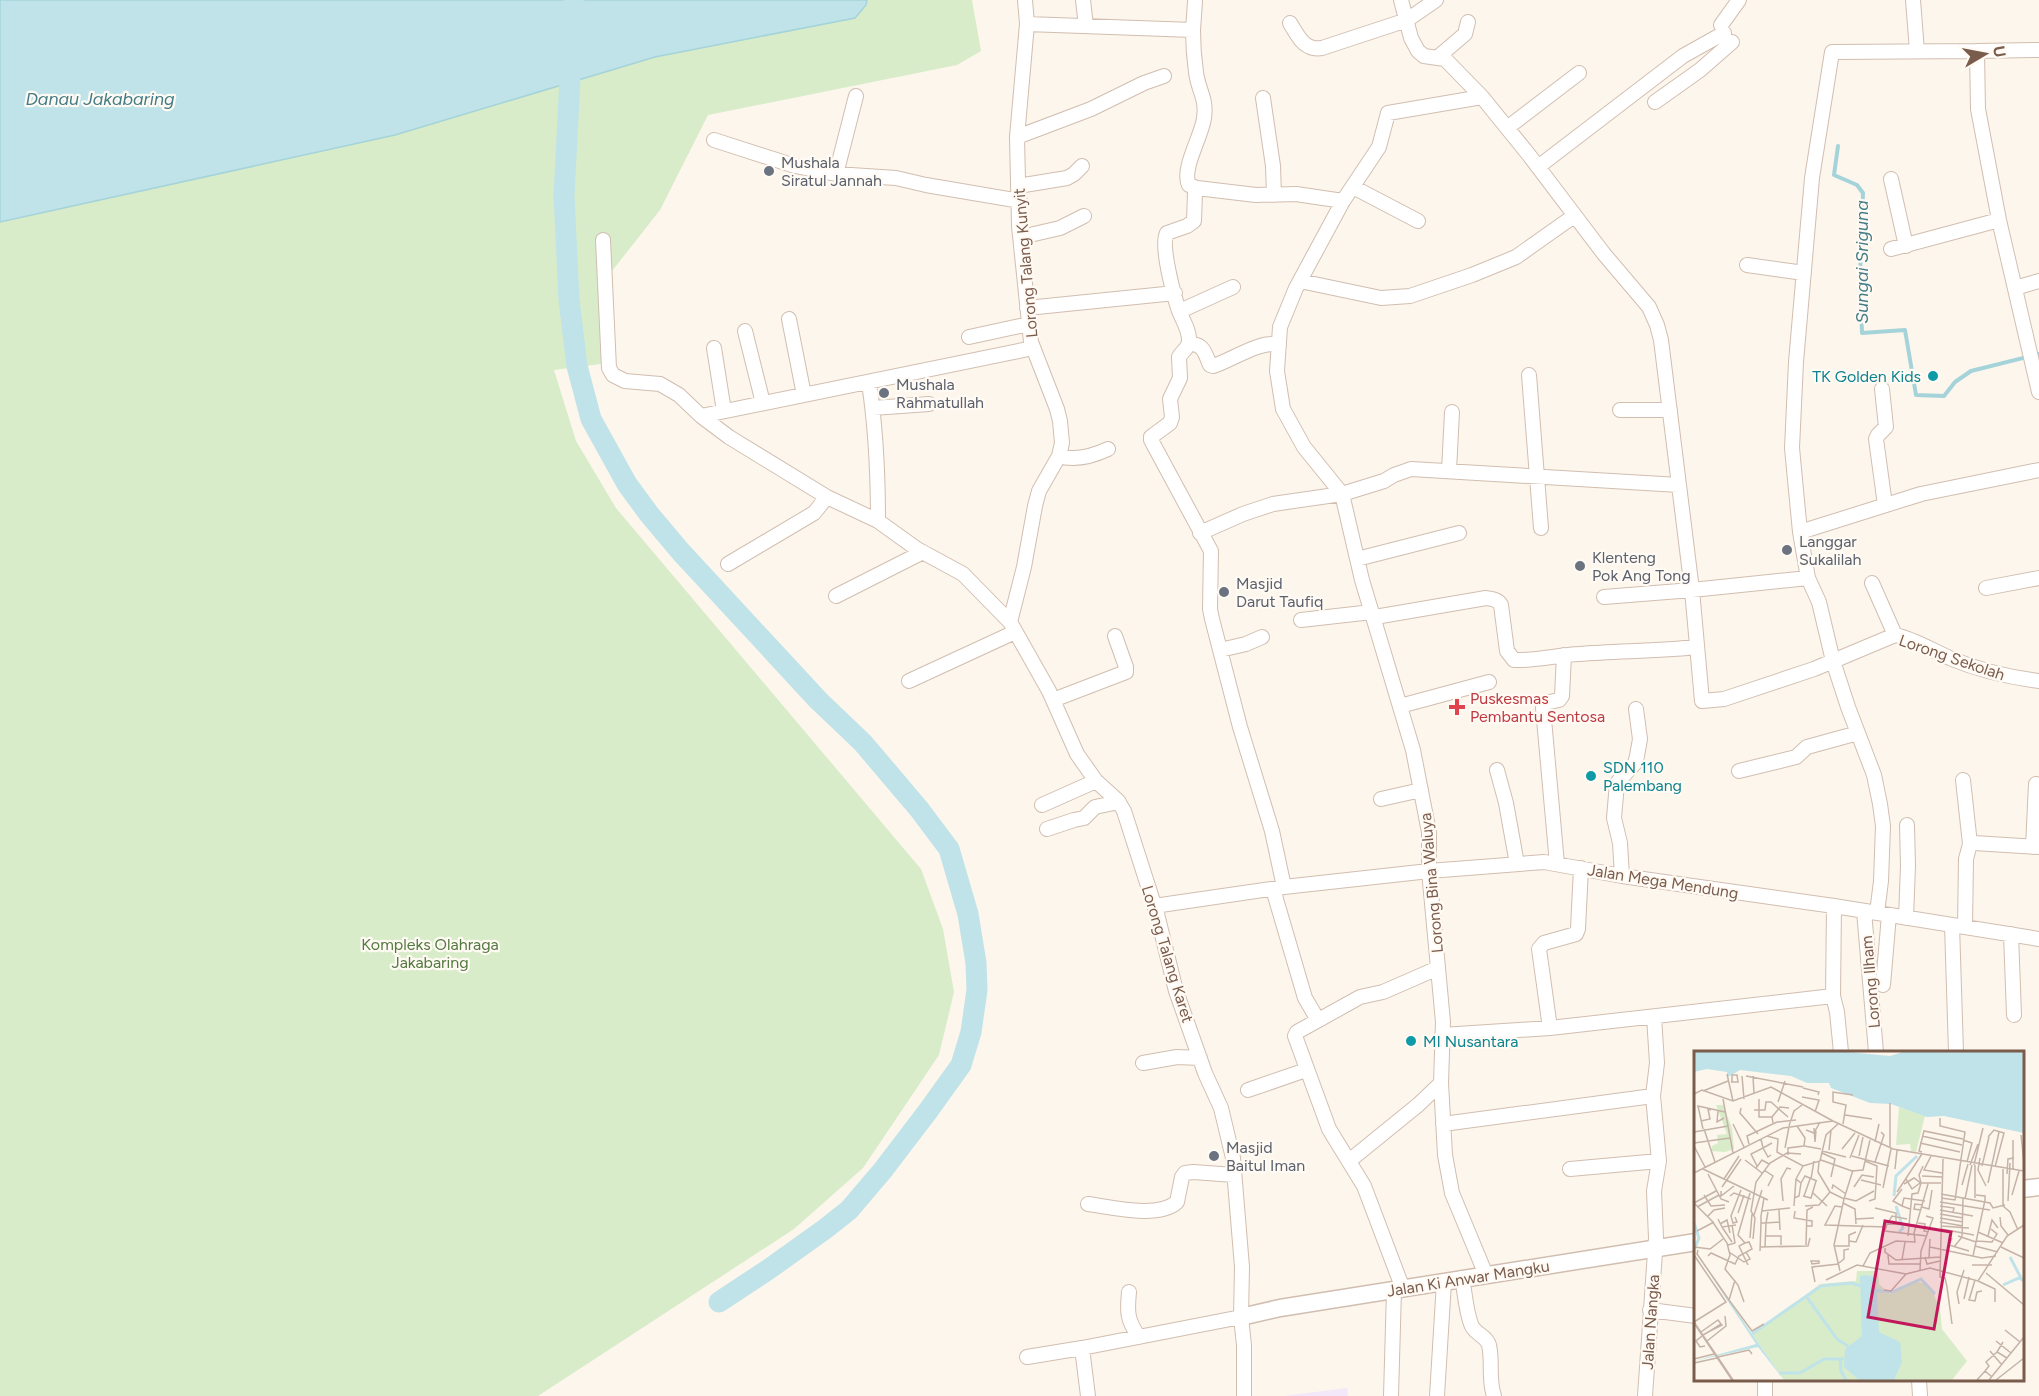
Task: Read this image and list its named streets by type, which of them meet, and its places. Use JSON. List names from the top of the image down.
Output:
{
  "streets": {
    "street": [
      "Lorong Talang Kunyit",
      "Lorong Sekolah",
      "Jalan Mega Mendung",
      "Lorong Bina Waluya",
      "Lorong Talang Karet",
      "Lorong Ilham",
      "Jalan Ki Anwar Mangku",
      "Jalan Nangka"
    ]
  },
  "crossings": [
    ["Lorong Talang Kunyit", "Lorong Talang Karet"],
    ["Jalan Mega Mendung", "Lorong Bina Waluya"],
    ["Jalan Mega Mendung", "Lorong Talang Karet"],
    ["Jalan Mega Mendung", "Lorong Ilham"],
    ["Lorong Bina Waluya", "Jalan Ki Anwar Mangku"],
    ["Lorong Talang Karet", "Jalan Ki Anwar Mangku"],
    ["Jalan Ki Anwar Mangku", "Jalan Nangka"]
  ],
  "water": ["Danau Jakabaring", "Sungai Sriguna"],
  "parks": ["Kompleks Olahraga Jakabaring"],
  "places": {
    "other": [
      "Mushala Siratul Jannah",
      "TK Golden Kids",
      "Mushala Rahmatullah",
      "Langgar Sukalilah",
      "Klenteng Pok Ang Tong",
      "Masjid Darut Taufiq",
      "SDN 110 Palembang",
      "MI Nusantara",
      "Masjid Baitul Iman"
    ],
    "health": ["Puskesmas Pembantu Sentosa"]
  },
  "north": "right"
}
